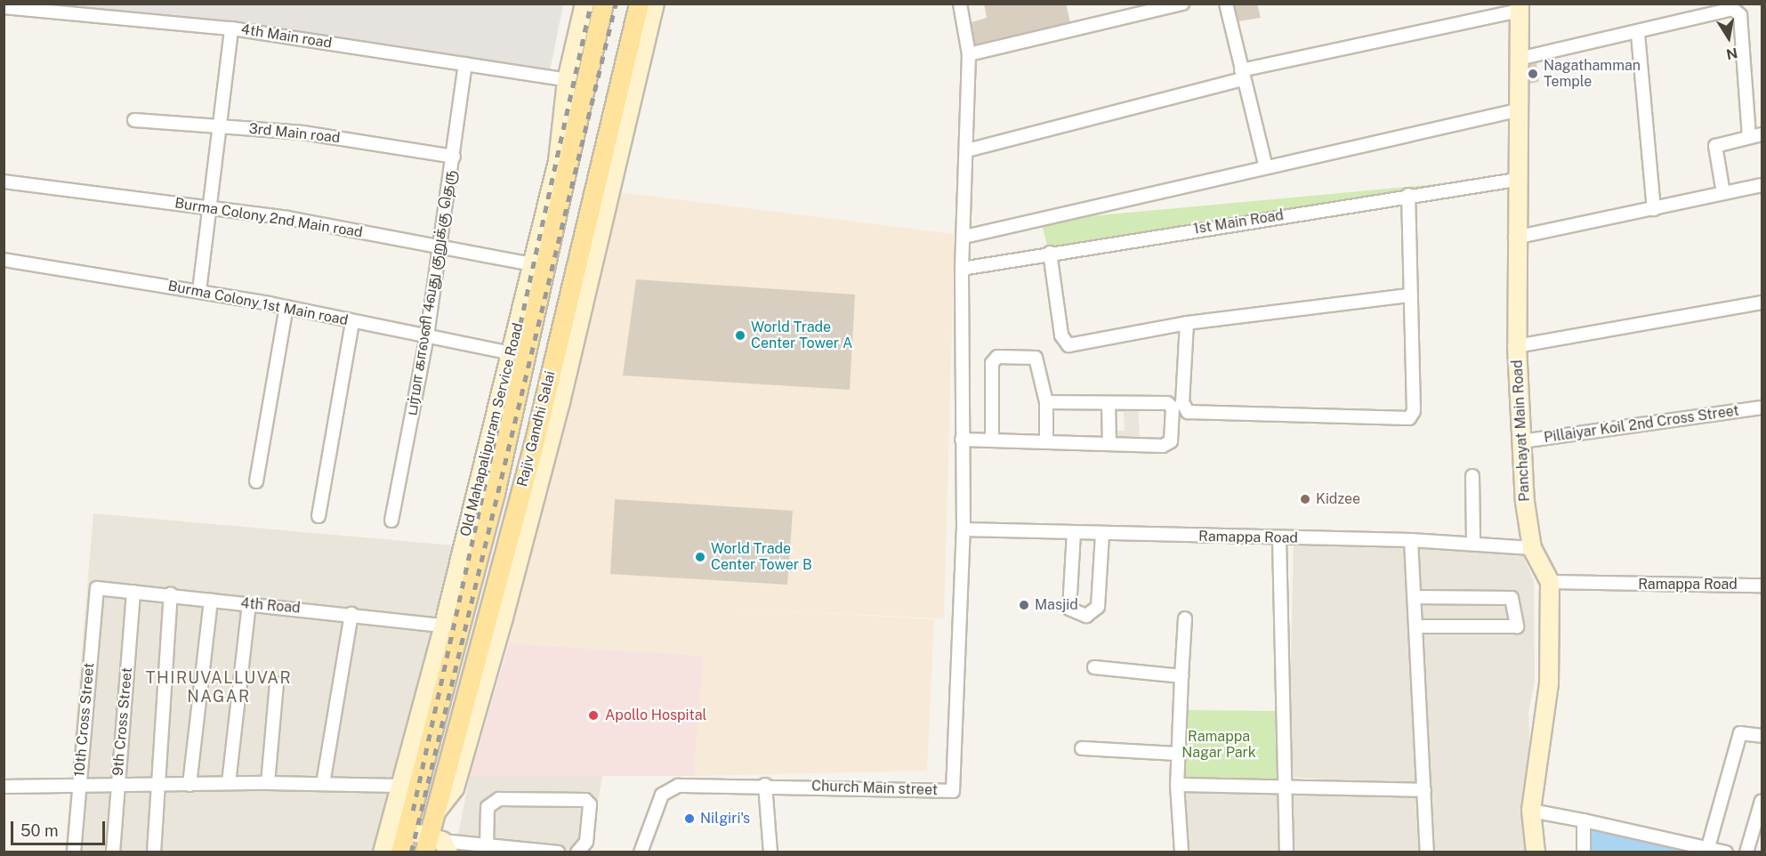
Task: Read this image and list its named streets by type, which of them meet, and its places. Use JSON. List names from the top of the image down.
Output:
{
  "streets": {
    "main road": ["Rajiv Gandhi Salai"],
    "street": [
      "4th Main road",
      "3rd Main road",
      "Burma Colony 2nd Main road",
      "1st Main Road",
      "பர்மா காலனி 4வது குறுக்கு தெரு",
      "Burma Colony 1st Main road",
      "Pillaiyar Koil 2nd Cross Street",
      "Old Mahapalipuram Service Road",
      "Panchayat Main Road",
      "Ramappa Road",
      "4th Road",
      "10th Cross Street",
      "9th Cross Street",
      "Church Main street"
    ]
  },
  "crossings": [
    ["4th Main road", "பர்மா காலனி 4வது குறுக்கு தெரு"],
    ["4th Main road", "Old Mahapalipuram Service Road"],
    ["3rd Main road", "பர்மா காலனி 4வது குறுக்கு தெரு"],
    ["Burma Colony 2nd Main road", "பர்மா காலனி 4வது குறுக்கு தெரு"],
    ["Burma Colony 2nd Main road", "Old Mahapalipuram Service Road"],
    ["1st Main Road", "Panchayat Main Road"],
    ["பர்மா காலனி 4வது குறுக்கு தெரு", "Burma Colony 1st Main road"],
    ["Burma Colony 1st Main road", "Old Mahapalipuram Service Road"],
    ["Pillaiyar Koil 2nd Cross Street", "Panchayat Main Road"],
    ["Rajiv Gandhi Salai", "Old Mahapalipuram Service Road"],
    ["Rajiv Gandhi Salai", "4th Road"],
    ["Old Mahapalipuram Service Road", "4th Road"],
    ["Panchayat Main Road", "Ramappa Road"],
    ["Ramappa Road", "Church Main street"],
    ["4th Road", "10th Cross Street"],
    ["4th Road", "9th Cross Street"]
  ],
  "districts": ["THIRUVALLUVAR NAGAR"],
  "parks": ["Ramappa Nagar Park"],
  "places": [
    "Nagathamman Temple",
    "World Trade Center Tower A",
    "Kidzee",
    "World Trade Center Tower B",
    "Masjid",
    "Apollo Hospital",
    "Nilgiri's"
  ],
  "scale_bar": "50 m",
  "north": "bottom"
}
